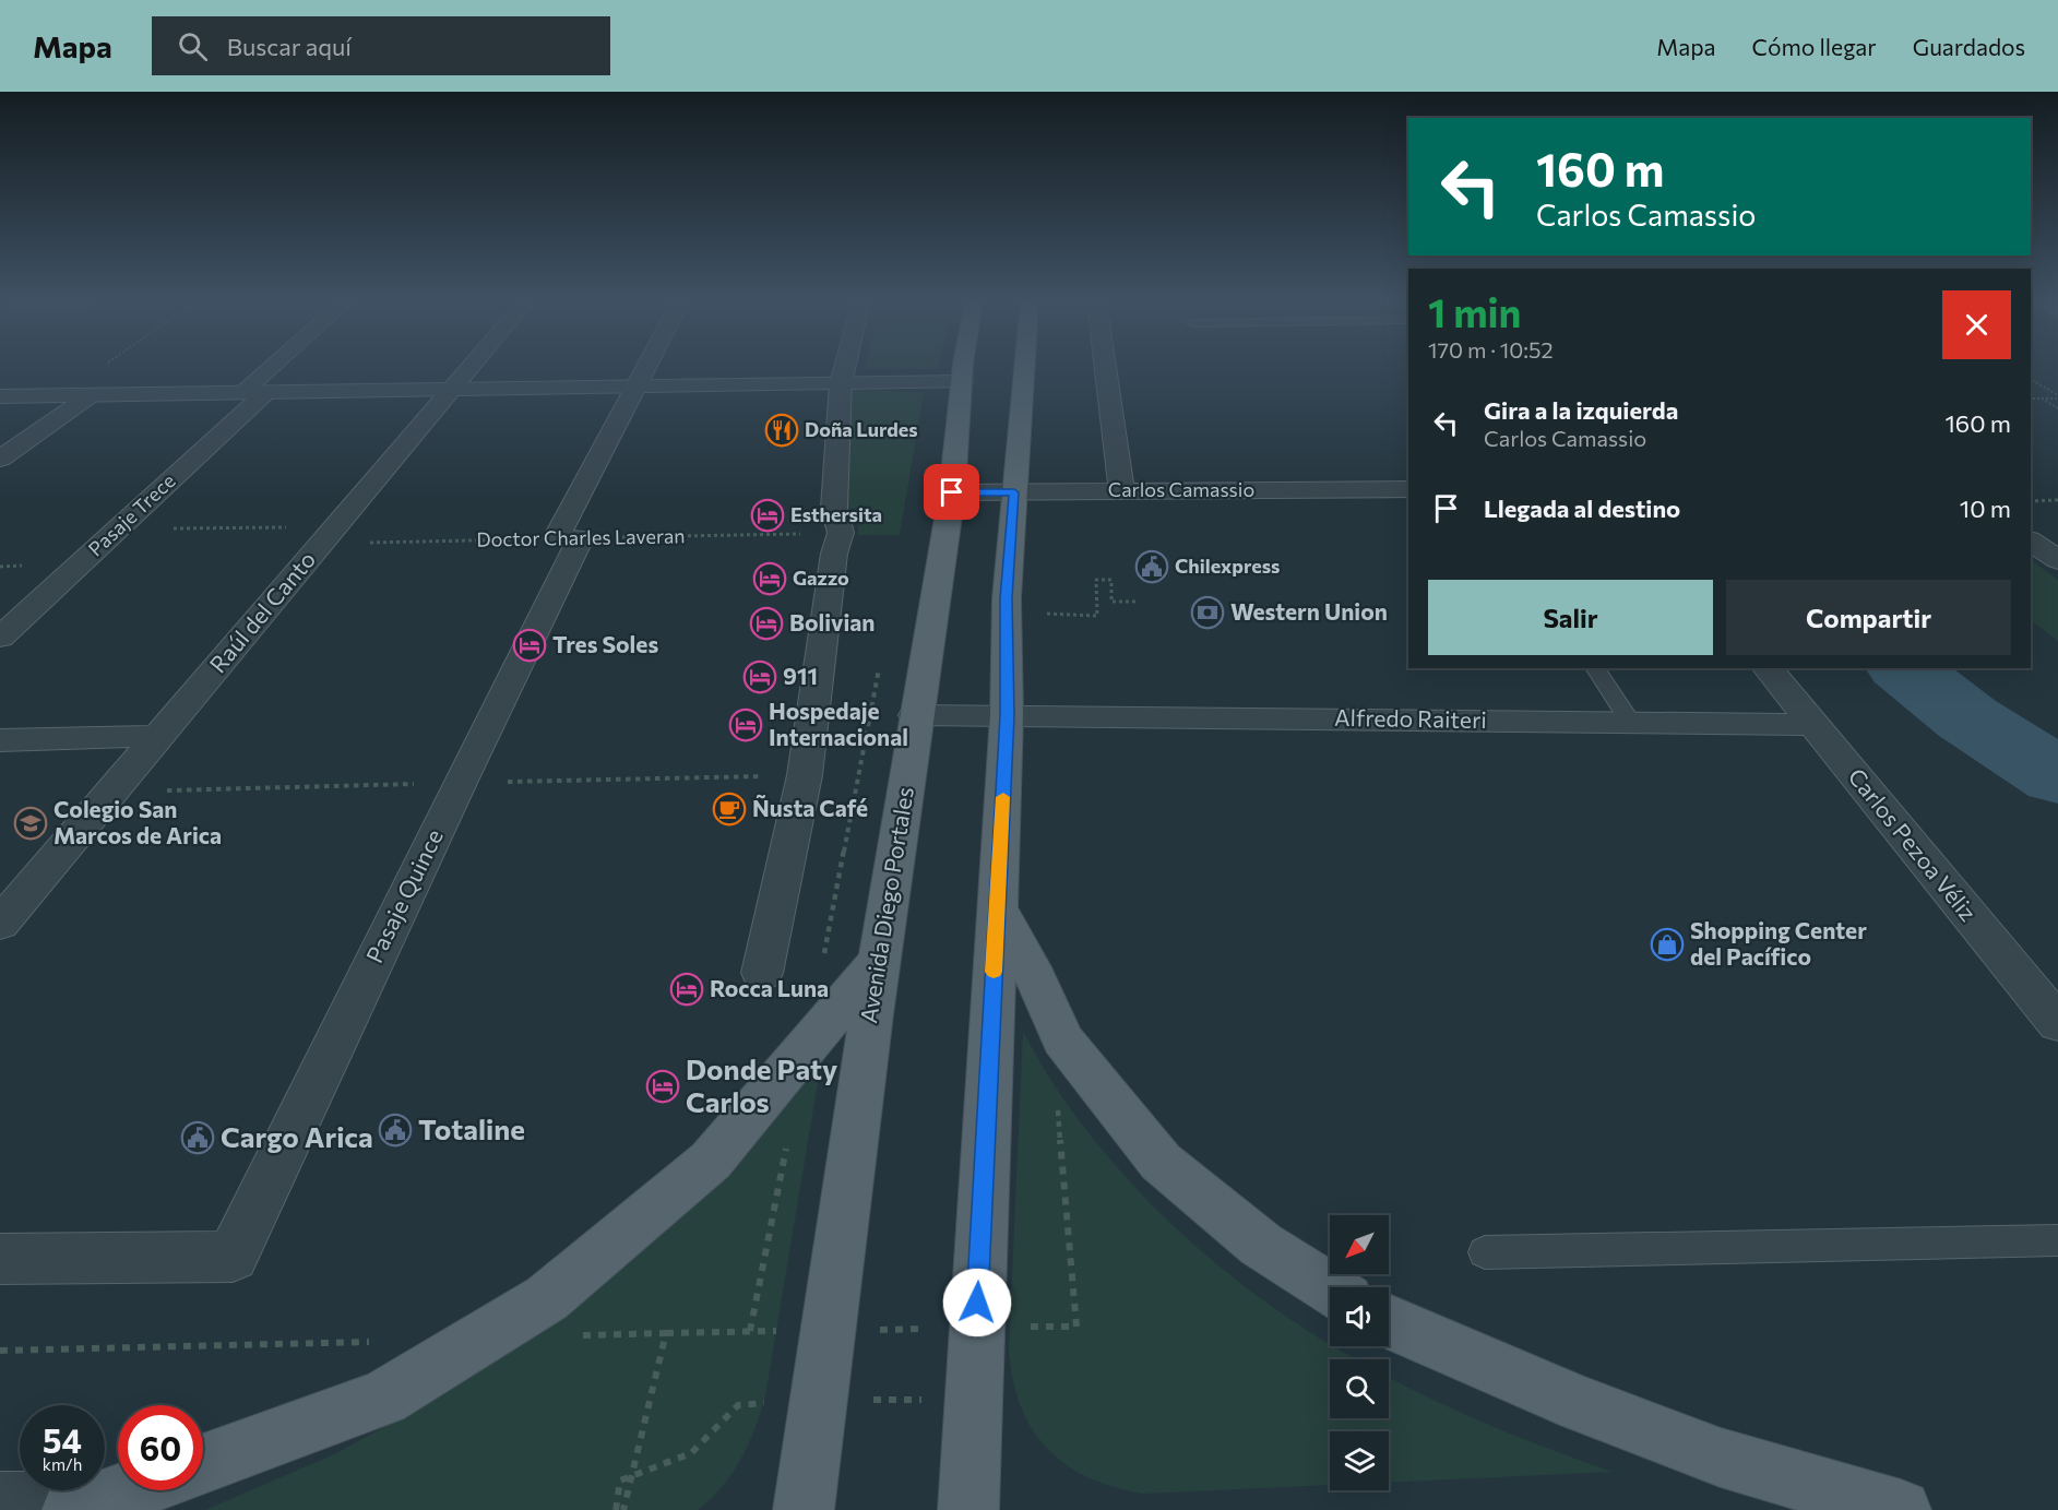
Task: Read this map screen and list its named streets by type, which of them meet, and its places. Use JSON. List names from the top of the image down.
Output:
{
  "streets": {
    "main road": ["Avenida Diego Portales"],
    "street": [
      "Carlos Camassio",
      "Pasaje Trece",
      "Raúl del Canto",
      "Alfredo Raiteri",
      "Carlos Pezoa Véliz",
      "Pasaje Quince"
    ],
    "path": ["Doctor Charles Laveran"]
  },
  "crossings": [
    ["Carlos Camassio", "Avenida Diego Portales"],
    ["Pasaje Trece", "Doctor Charles Laveran"],
    ["Doctor Charles Laveran", "Raúl del Canto"],
    ["Doctor Charles Laveran", "Pasaje Quince"],
    ["Alfredo Raiteri", "Carlos Pezoa Véliz"],
    ["Alfredo Raiteri", "Avenida Diego Portales"]
  ],
  "places": {
    "restaurant": ["Doña Lurdes"],
    "hotel": [
      "Esthersita",
      "Gazzo",
      "Bolivian",
      "Tres Soles",
      "911",
      "Hospedaje Internacional",
      "Rocca Luna",
      "Donde Paty Carlos"
    ],
    "public building": ["Chilexpress", "Totaline", "Cargo Arica"],
    "bank": ["Western Union"],
    "cafe": ["Ñusta Café"],
    "school or university": ["Colegio San Marcos de Arica"],
    "shop": ["Shopping Center del Pacífico"]
  },
  "north": "bottom left",
  "page": {
    "header": "Mapa",
    "search": "Buscar aquí",
    "nav": ["Mapa", "Cómo llegar", "Guardados"],
    "turn": ["160 m", "Carlos Camassio"],
    "heading": ["1 min", "170 m · 10:52"],
    "list": [
      {
        "name": "Gira a la izquierda",
        "note": "Carlos Camassio",
        "value": "160 m"
      },
      {
        "name": "Llegada al destino",
        "value": "10 m"
      }
    ],
    "buttons": ["Salir", "Compartir"],
    "speed": "54 km/h",
    "limit": "60"
  }
}
